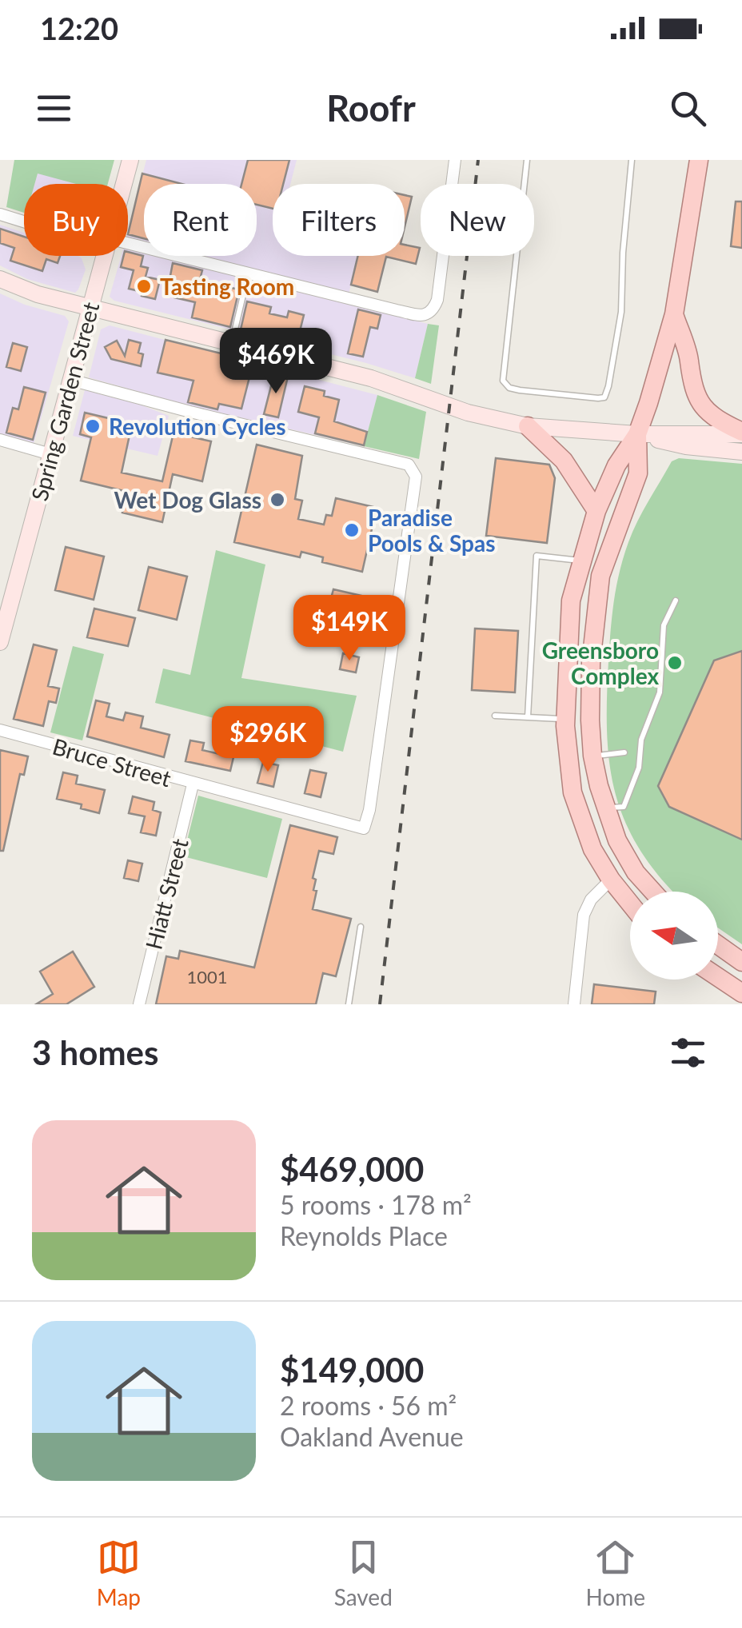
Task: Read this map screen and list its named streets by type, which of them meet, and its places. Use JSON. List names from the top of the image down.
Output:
{
  "streets": {
    "main road": ["Spring Garden Street"],
    "street": ["Bruce Street", "Hiatt Street"]
  },
  "crossings": [
    ["Spring Garden Street", "Bruce Street"],
    ["Bruce Street", "Hiatt Street"]
  ],
  "places": [
    "Tasting Room",
    "Revolution Cycles",
    "Wet Dog Glass",
    "Paradise Pools & Spas",
    "Greensboro Complex"
  ],
  "house_numbers": ["1001"],
  "north": "left",
  "page": {
    "status": "12:20",
    "header": "Roofr",
    "chip": [
      "Buy",
      "Rent",
      "Filters",
      "New"
    ],
    "price": ["$469K", "$149K", "$296K"],
    "heading": "3 homes",
    "list": [
      {
        "name": "$469,000",
        "note": "5 rooms · 178 m² · Reynolds Place"
      },
      {
        "name": "$149,000",
        "note": "2 rooms · 56 m² · Oakland Avenue"
      }
    ],
    "tabs": ["Map", "Saved", "Home"]
  }
}
